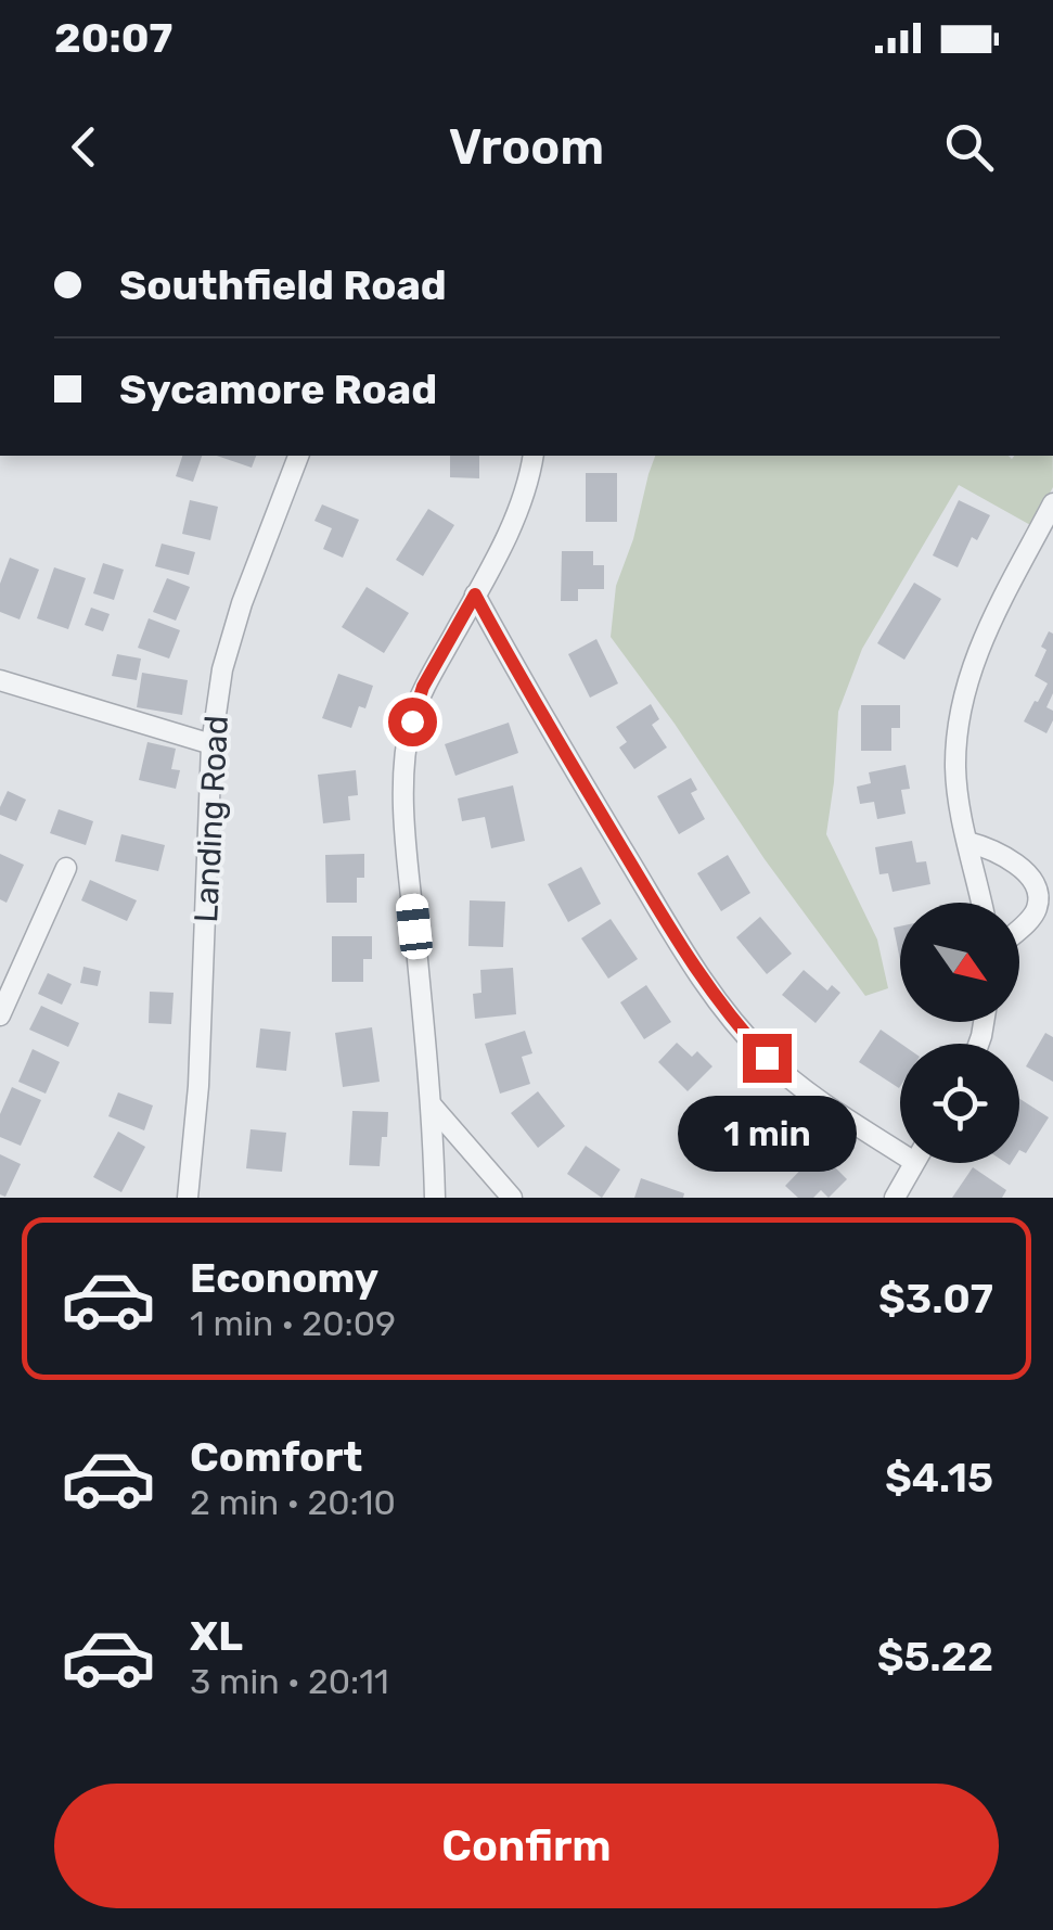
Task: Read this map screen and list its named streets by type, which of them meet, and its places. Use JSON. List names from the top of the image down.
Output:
{
  "streets": {
    "street": ["Landing Road"]
  },
  "north": "bottom right",
  "page": {
    "status": "20:07",
    "header": "Vroom",
    "banner": ["Southfield Road", "Sycamore Road"],
    "bubble": "1 min",
    "list": [
      {
        "name": "Economy",
        "note": "1 min · 20:09",
        "value": "$3.07"
      },
      {
        "name": "Comfort",
        "note": "2 min · 20:10",
        "value": "$4.15"
      },
      {
        "name": "XL",
        "note": "3 min · 20:11",
        "value": "$5.22"
      }
    ],
    "buttons": "Confirm"
  }
}
